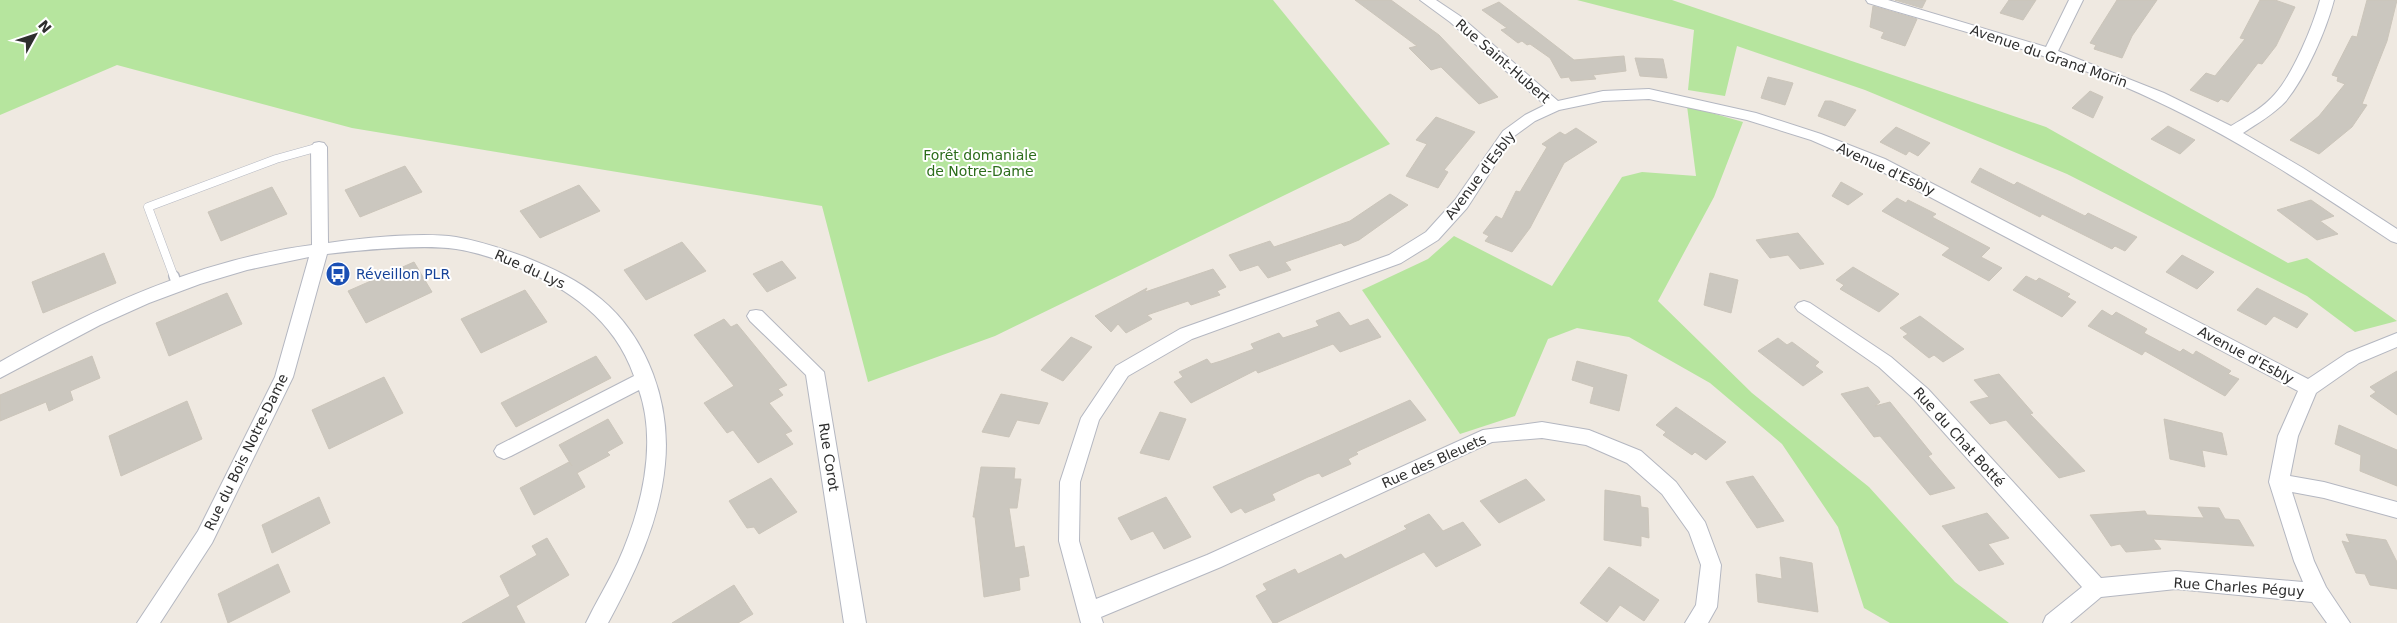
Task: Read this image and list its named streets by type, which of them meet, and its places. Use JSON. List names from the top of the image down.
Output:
{
  "streets": {
    "street": [
      "Avenue du Grand Morin",
      "Rue Saint-Hubert",
      "Avenue d'Esbly",
      "Rue du Lys",
      "Rue du Chat Botté",
      "Rue du Bois Notre-Dame",
      "Rue Corot",
      "Rue des Bleuets",
      "Rue Charles Péguy"
    ]
  },
  "crossings": [
    ["Rue Saint-Hubert", "Avenue d'Esbly"],
    ["Avenue d'Esbly", "Rue des Bleuets"],
    ["Rue du Lys", "Rue du Bois Notre-Dame"],
    ["Rue du Chat Botté", "Rue Charles Péguy"]
  ],
  "parks": ["Forêt domaniale de Notre-Dame"],
  "places": {
    "bus stop": ["Réveillon PLR"]
  },
  "north": "top right"
}
